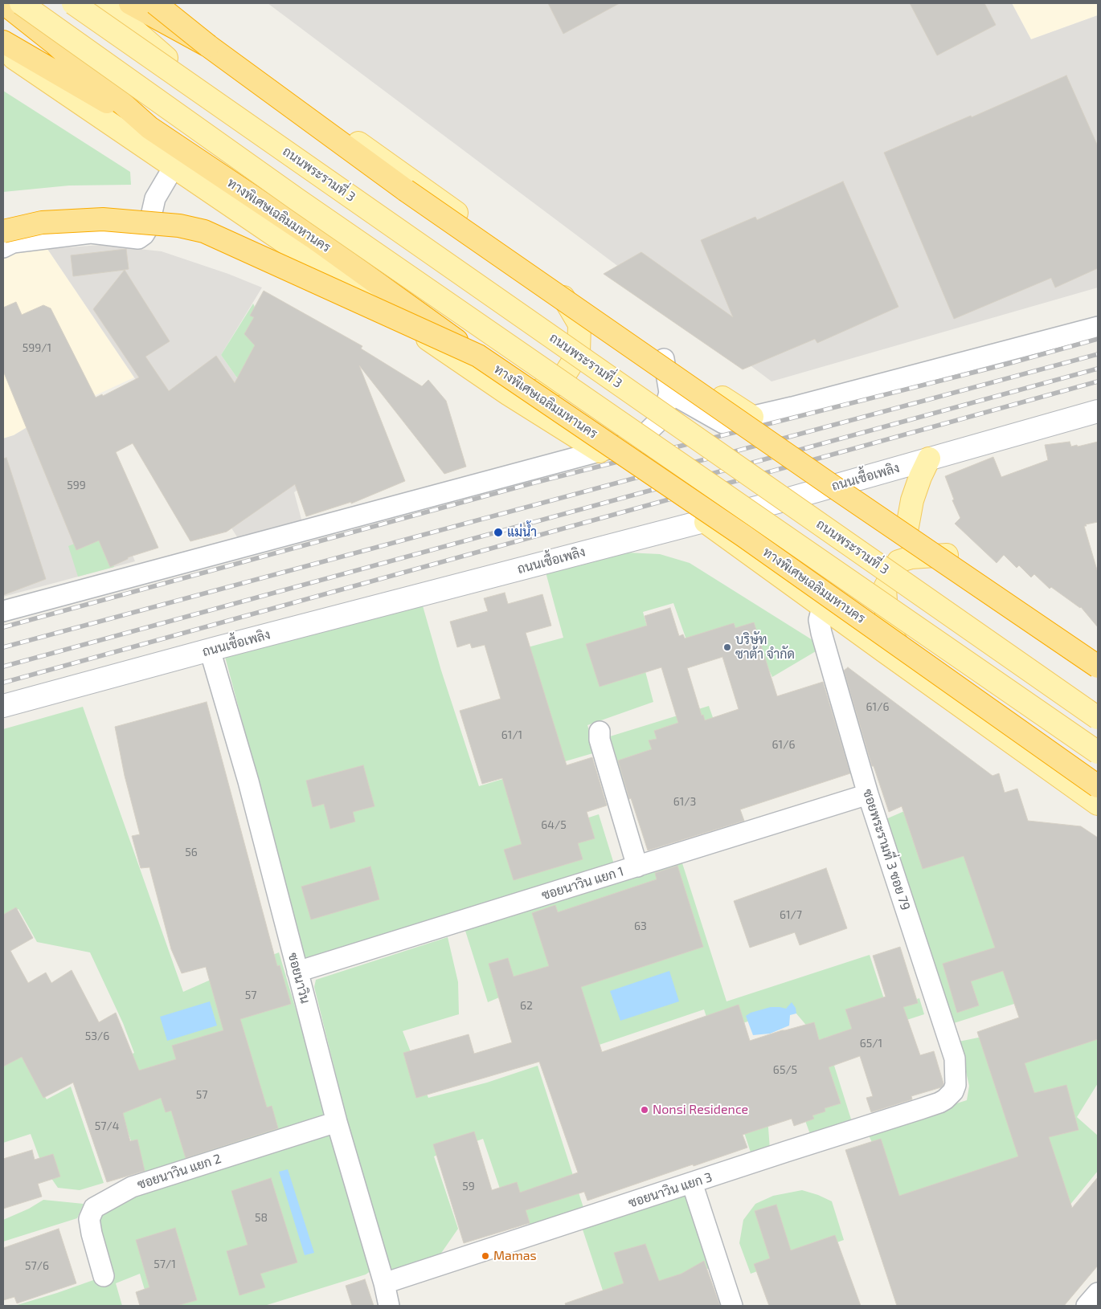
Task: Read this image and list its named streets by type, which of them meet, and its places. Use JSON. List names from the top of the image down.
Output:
{
  "streets": {
    "highway": ["ทางพิเศษเฉลิมมหานคร"],
    "main road": ["ถนนพระรามที่ 3"],
    "street": [
      "ถนนเชื้อเพลิง",
      "ซอยพระรามที่ 3 ซอย 79",
      "ซอยนาวิน แยก 1",
      "ซอยนาวิน",
      "ซอยนาวิน แยก 2",
      "ซอยนาวิน แยก 3"
    ]
  },
  "crossings": [
    ["ถนนเชื้อเพลิง", "ซอยนาวิน"],
    ["ซอยพระรามที่ 3 ซอย 79", "ซอยนาวิน แยก 1"],
    ["ซอยพระรามที่ 3 ซอย 79", "ซอยนาวิน แยก 3"],
    ["ซอยนาวิน แยก 1", "ซอยนาวิน"],
    ["ซอยนาวิน", "ซอยนาวิน แยก 2"],
    ["ซอยนาวิน", "ซอยนาวิน แยก 3"]
  ],
  "places": [
    "แม่น้ำ",
    "บริษัท ซาต้า จำกัด",
    "Nonsi Residence",
    "Mamas"
  ],
  "house_numbers": [
    "599/1",
    "599",
    "61/6",
    "61/1",
    "61/6",
    "61/3",
    "64/5",
    "56",
    "61/7",
    "63",
    "57",
    "62",
    "53/6",
    "65/1",
    "65/5",
    "57",
    "57/4",
    "59",
    "58",
    "57/1",
    "57/6"
  ]
}
